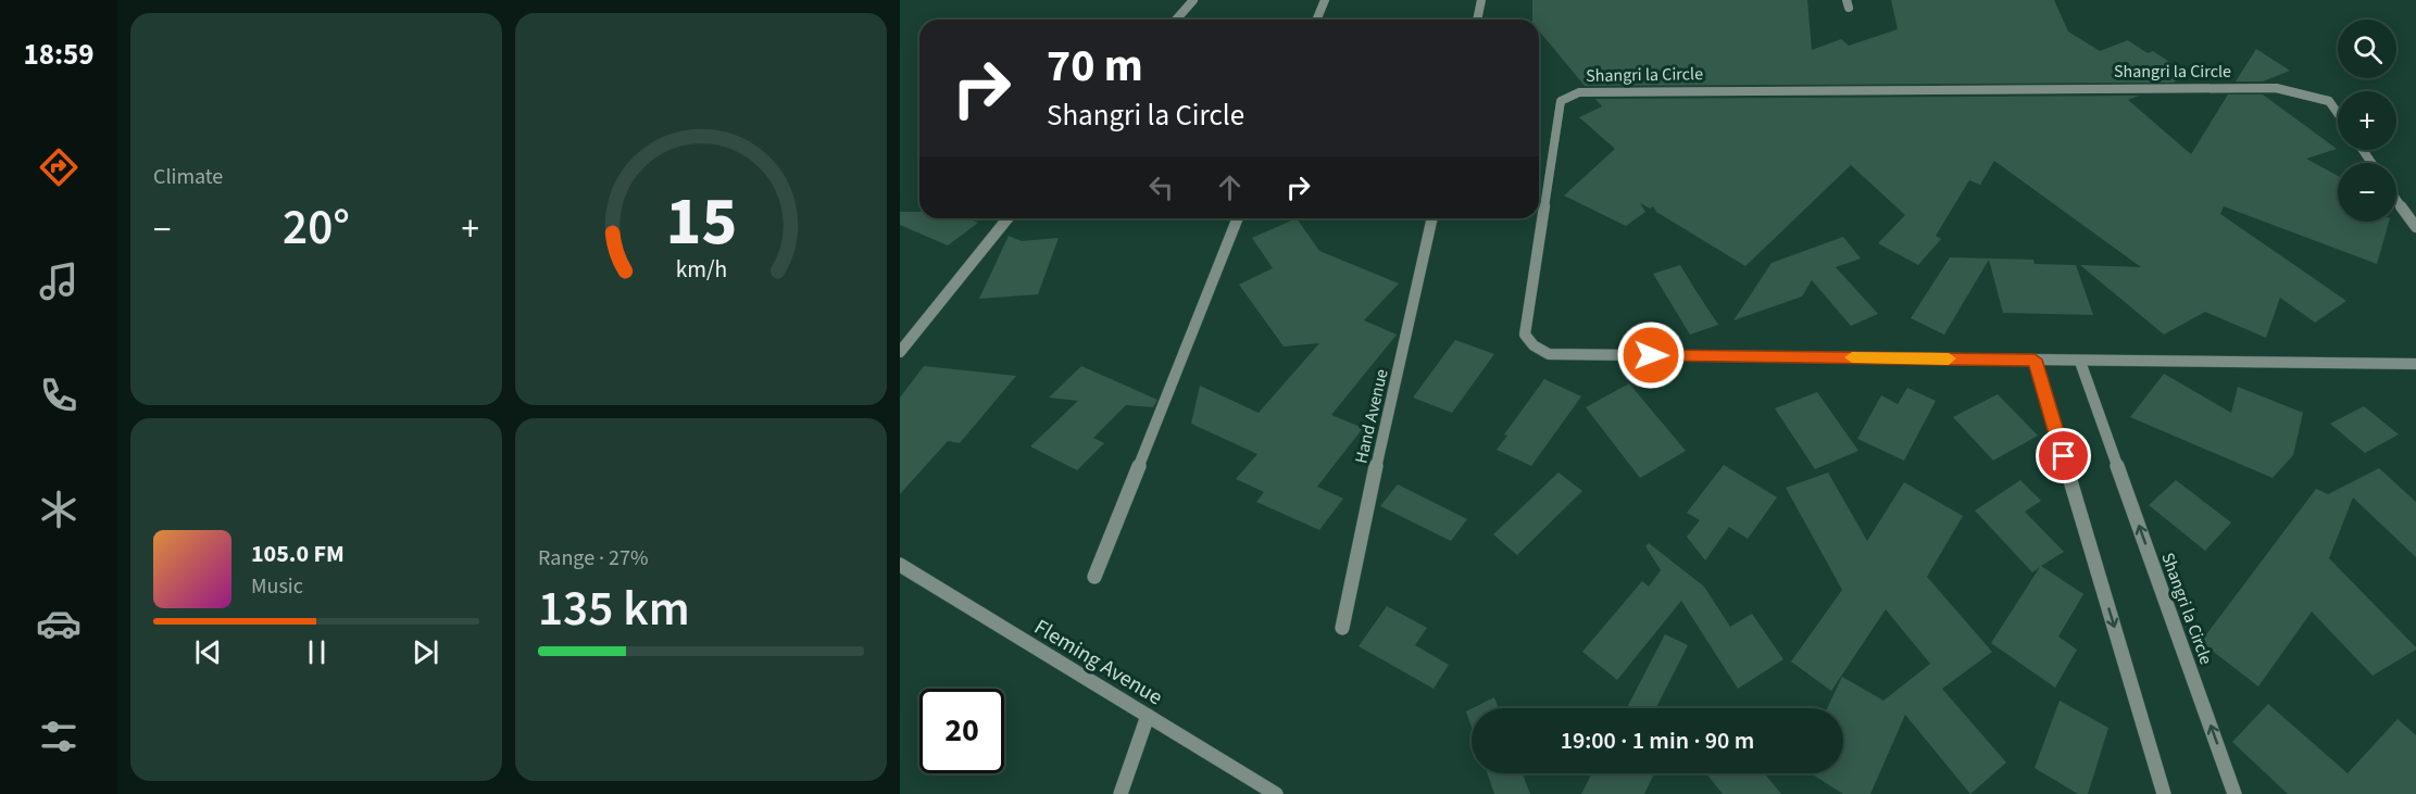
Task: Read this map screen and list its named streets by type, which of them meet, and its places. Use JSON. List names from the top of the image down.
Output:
{
  "streets": {
    "street": ["Shangri la Circle", "Hand Avenue", "Fleming Avenue"]
  },
  "page": {
    "tabs": "18:59",
    "tile": [
      "Climate",
      ["Range · 27%", "135 km"]
    ],
    "map_buttons": ["+", "−"],
    "turn": ["70 m", "Shangri la Circle"],
    "heat": ["−", "20°", "+"],
    "song": ["105.0 FM", "Music"],
    "limit": "20",
    "trip": "19:00 · 1 min · 90 m",
    "gauge": ["15", "km/h"]
  }
}
